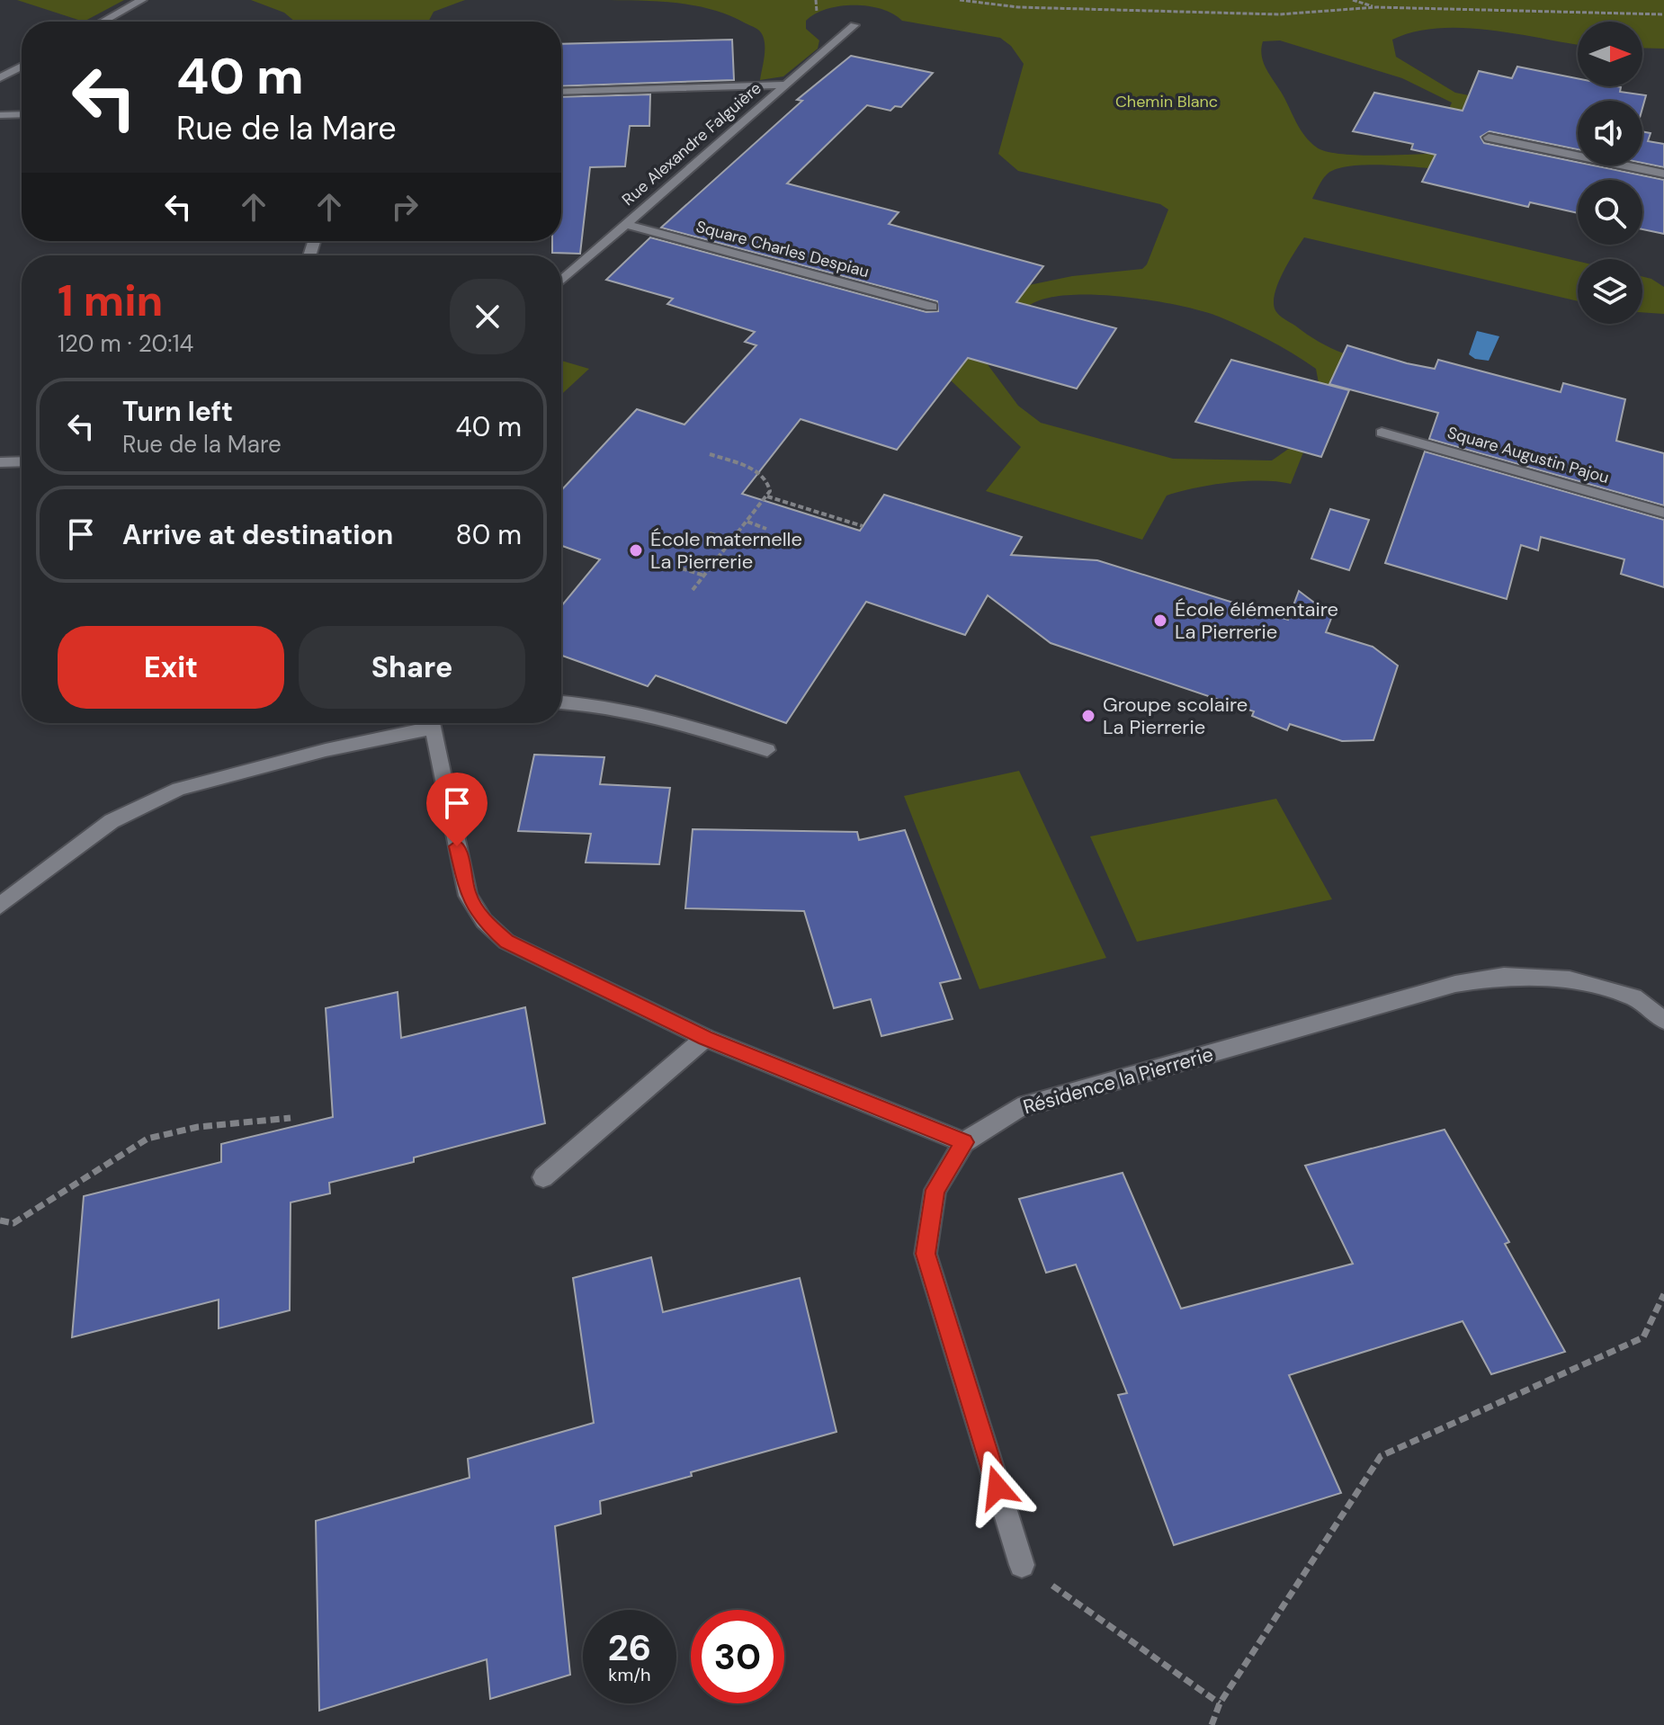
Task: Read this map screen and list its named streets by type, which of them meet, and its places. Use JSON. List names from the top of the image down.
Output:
{
  "streets": {
    "street": [
      "Rue Alexandre Falguière",
      "Square Charles Despiau",
      "Square Augustin Pajou",
      "Résidence la Pierrerie"
    ]
  },
  "crossings": [
    ["Rue Alexandre Falguière", "Square Charles Despiau"]
  ],
  "parks": ["Chemin Blanc"],
  "places": ["École maternelle La Pierrerie", "École élémentaire La Pierrerie", "Groupe scolaire La Pierrerie"],
  "north": "right",
  "page": {
    "turn": ["40 m", "Rue de la Mare"],
    "heading": ["1 min", "120 m · 20:14"],
    "list": [
      {
        "name": "Turn left",
        "note": "Rue de la Mare",
        "value": "40 m"
      },
      {
        "name": "Arrive at destination",
        "value": "80 m"
      }
    ],
    "buttons": ["Exit", "Share"],
    "speed": "26 km/h",
    "limit": "30"
  }
}
